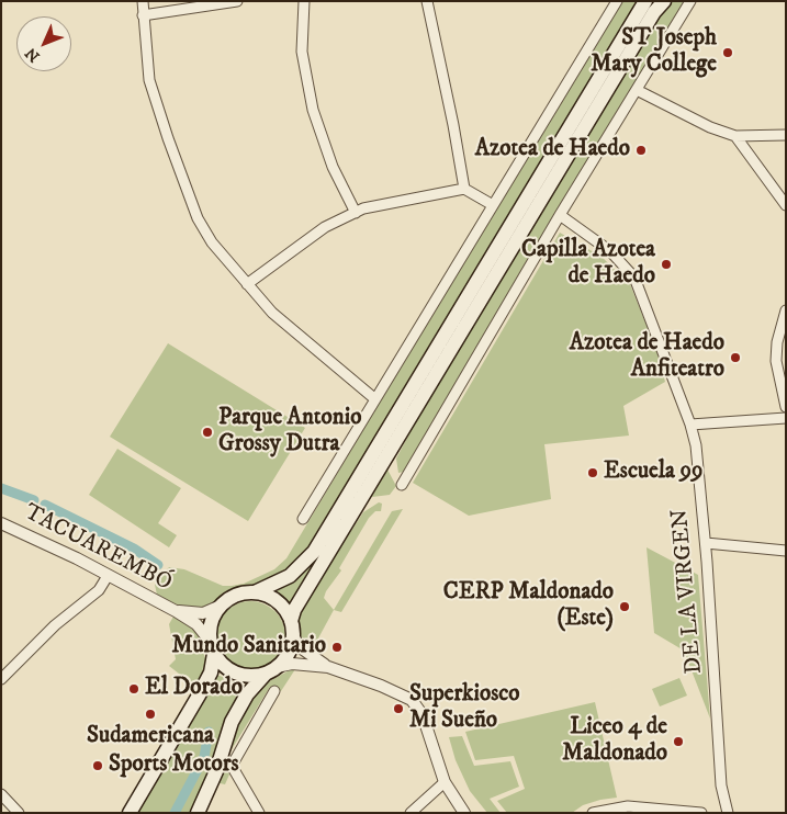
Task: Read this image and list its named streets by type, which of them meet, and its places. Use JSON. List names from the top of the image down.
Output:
{
  "streets": {
    "street": ["TACUAREMBÓ", "DE LA VIRGEN"]
  },
  "places": [
    "ST Joseph Mary College",
    "Azotea de Haedo",
    "Capilla Azotea de Haedo",
    "Azotea de Haedo Anfiteatro",
    "Parque Antonio Grossy Dutra",
    "Escuela 99",
    "CERP Maldonado (Este)",
    "Mundo Sanitario",
    "El Dorado",
    "Superkiosco Mi Sueño",
    "Sudamericana",
    "Liceo 4 de Maldonado",
    "Sports Motors"
  ],
  "north": "bottom left"
}
